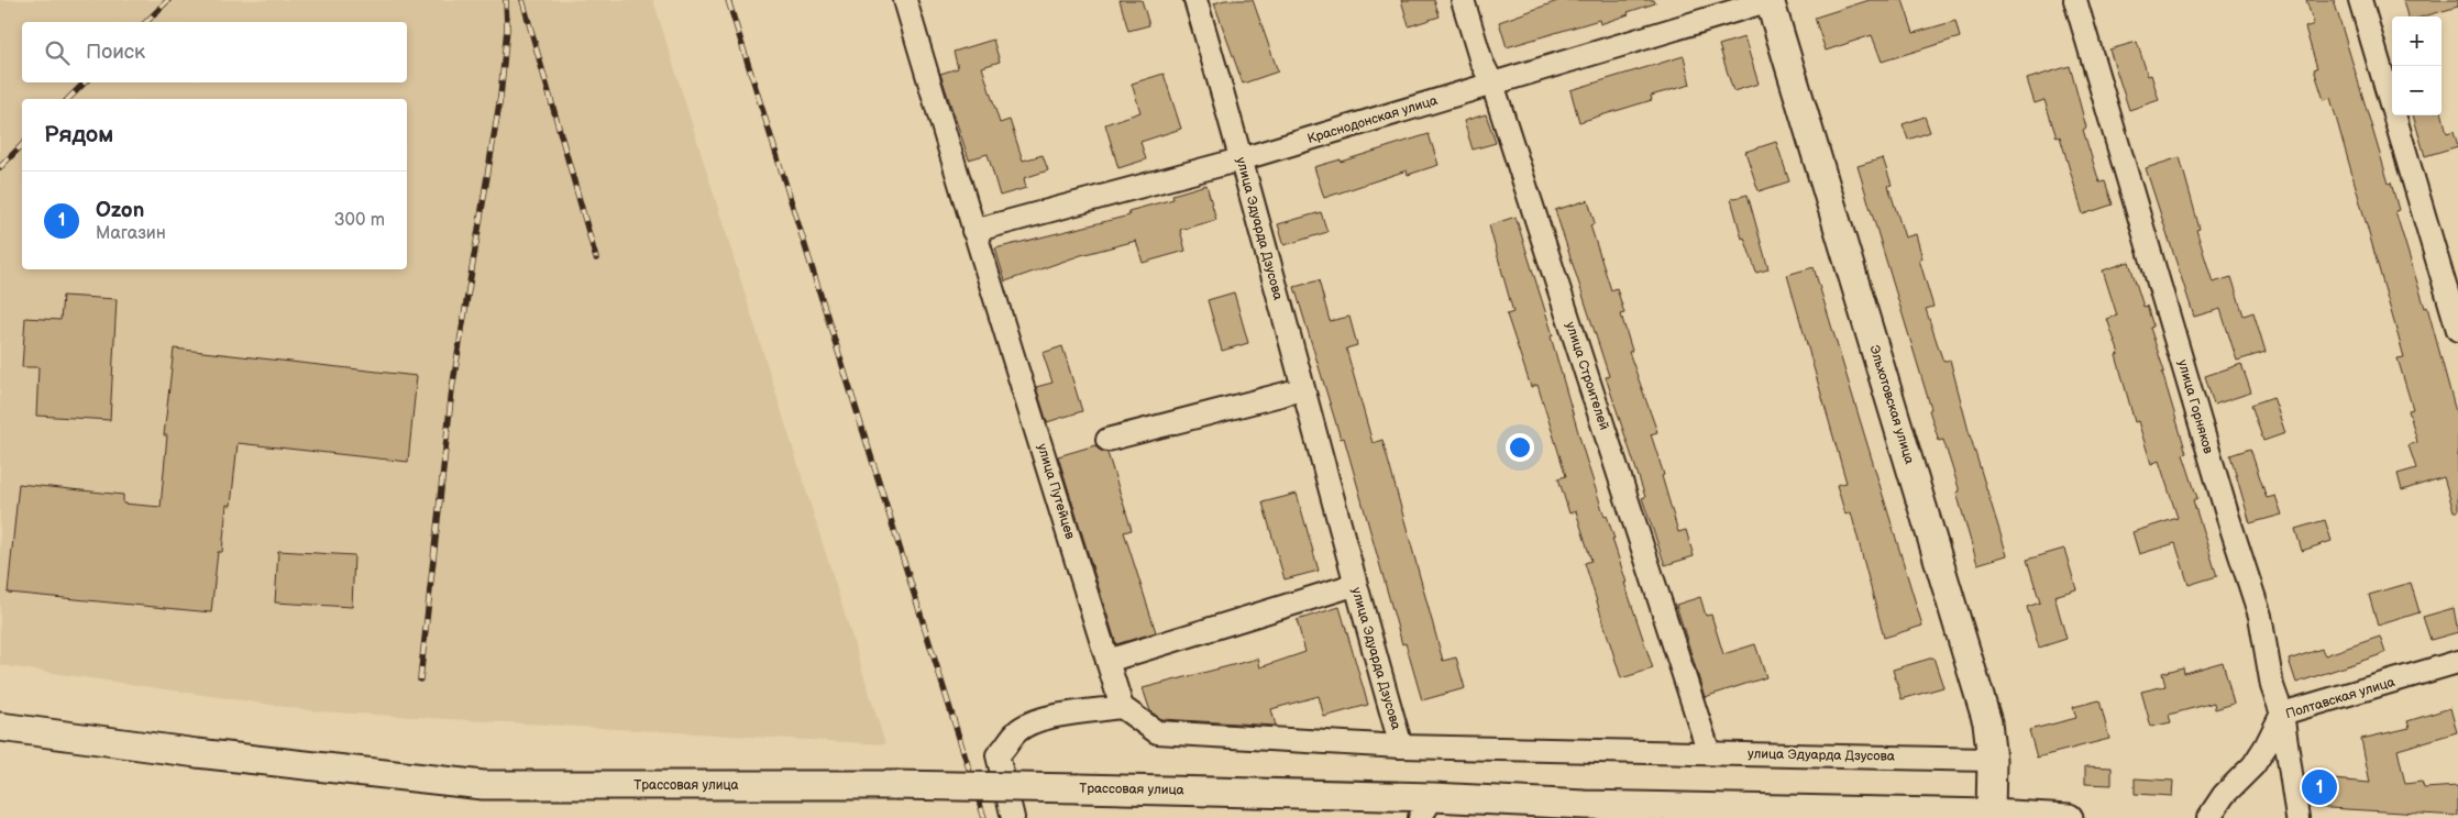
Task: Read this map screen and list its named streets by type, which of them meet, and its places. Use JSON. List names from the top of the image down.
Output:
{
  "streets": {
    "street": [
      "Краснодонская улица",
      "улица Эдуарда Дзусова",
      "улица Строителей",
      "Эльхотовская улица",
      "улица Горняков",
      "улица Путейцев",
      "Полтавская улица",
      "Трассовая улица"
    ]
  },
  "crossings": [
    ["Краснодонская улица", "улица Эдуарда Дзусова"],
    ["Краснодонская улица", "улица Строителей"],
    ["Краснодонская улица", "Эльхотовская улица"],
    ["Краснодонская улица", "улица Путейцев"],
    ["улица Эдуарда Дзусова", "улица Строителей"],
    ["улица Эдуарда Дзусова", "Эльхотовская улица"],
    ["Эльхотовская улица", "Трассовая улица"],
    ["улица Горняков", "Полтавская улица"]
  ],
  "page": {
    "map_buttons": ["+", "−"],
    "search": "Поиск",
    "heading": "Рядом",
    "list": [
      {
        "mark": "1",
        "name": "Ozon",
        "note": "Магазин",
        "value": "300 m"
      }
    ],
    "pins": "1"
  }
}
